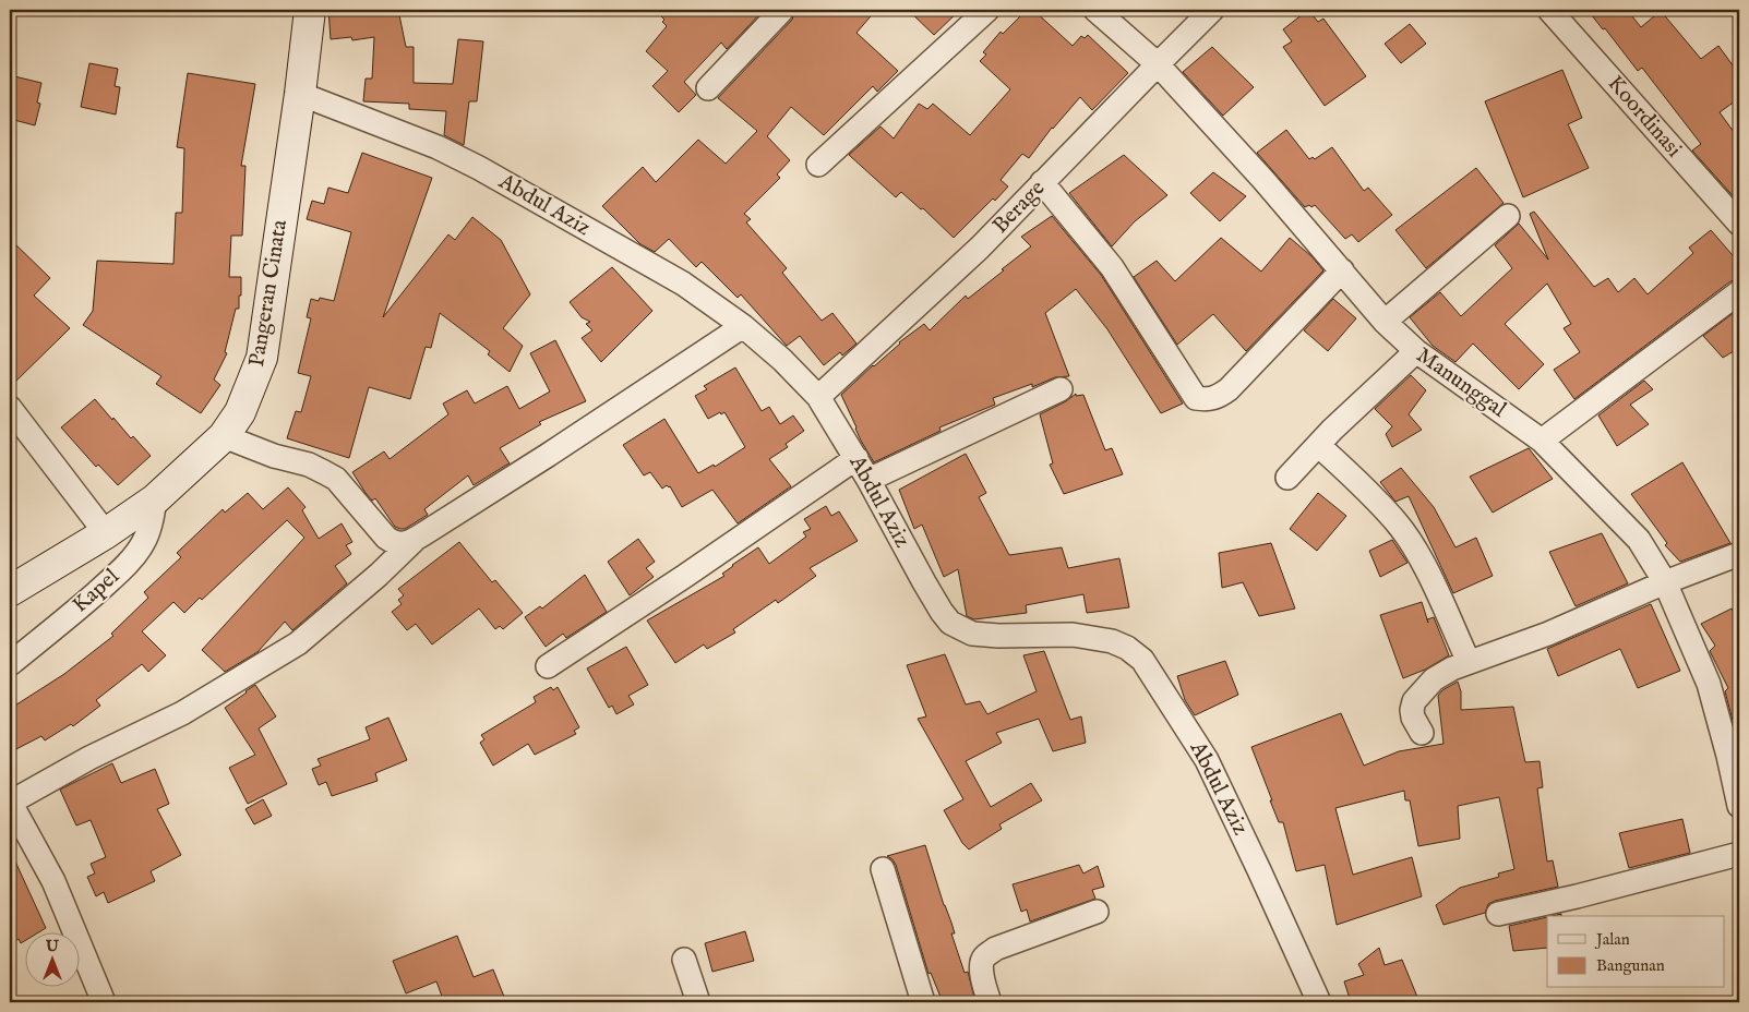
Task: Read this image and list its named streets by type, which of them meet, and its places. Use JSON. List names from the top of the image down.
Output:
{
  "streets": {
    "street": [
      "Koordinasi",
      "Abdul Aziz",
      "Berage",
      "Pangeran Cinata",
      "Manunggal",
      "Kapel"
    ]
  },
  "crossings": [
    ["Abdul Aziz", "Berage"],
    ["Abdul Aziz", "Pangeran Cinata"],
    ["Berage", "Manunggal"],
    ["Pangeran Cinata", "Kapel"]
  ],
  "legend": ["Jalan", "Bangunan"],
  "north": "top"
}
